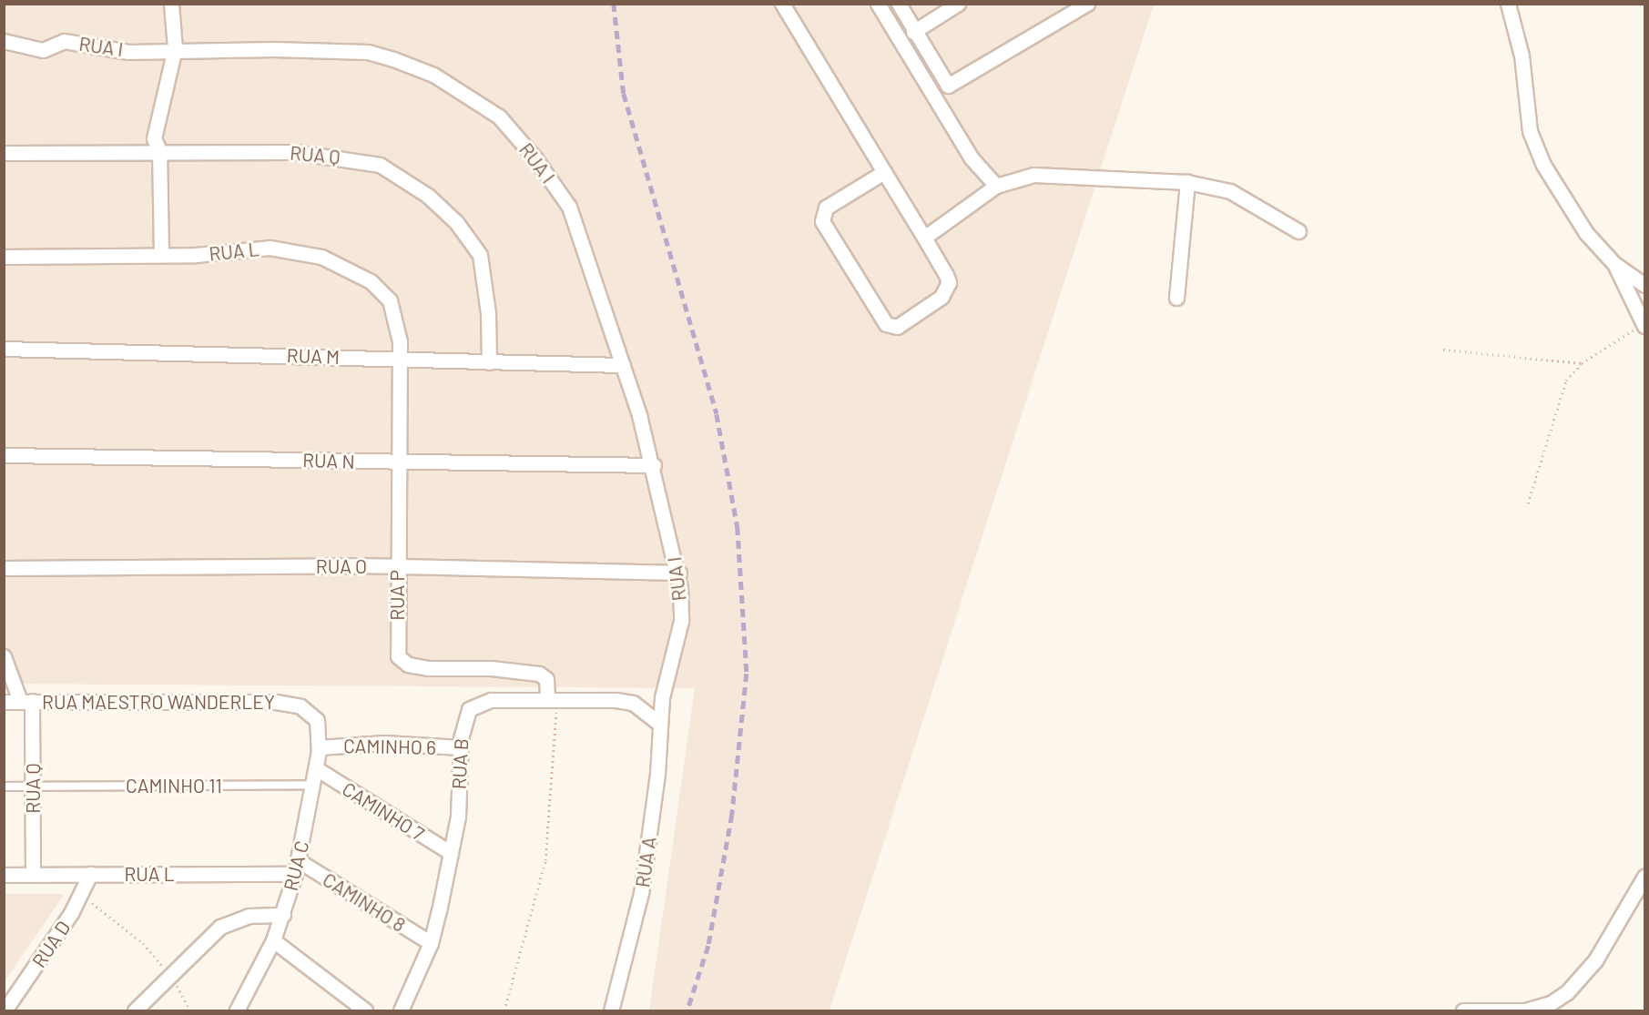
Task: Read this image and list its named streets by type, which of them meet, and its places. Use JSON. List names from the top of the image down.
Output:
{
  "streets": {
    "street": [
      "RUA I",
      "RUA Q",
      "RUA L",
      "RUA M",
      "RUA N",
      "RUA O",
      "RUA P",
      "RUA MAESTRO WANDERLEY",
      "CAMINHO 6",
      "RUA B",
      "CAMINHO 7",
      "RUA A",
      "RUA C",
      "CAMINHO 8",
      "RUA D"
    ],
    "lane": ["CAMINHO 11"]
  },
  "crossings": [
    ["RUA I", "RUA M"],
    ["RUA I", "RUA N"],
    ["RUA I", "RUA O"],
    ["RUA I", "RUA B"],
    ["RUA I", "RUA A"],
    ["RUA Q", "RUA L"],
    ["RUA Q", "RUA M"],
    ["RUA Q", "RUA MAESTRO WANDERLEY"],
    ["RUA Q", "CAMINHO 11"],
    ["RUA L", "RUA M"],
    ["RUA L", "RUA P"],
    ["RUA L", "RUA C"],
    ["RUA L", "CAMINHO 8"],
    ["RUA L", "RUA D"],
    ["RUA M", "RUA P"],
    ["RUA N", "RUA P"],
    ["RUA O", "RUA P"],
    ["RUA P", "RUA B"],
    ["RUA MAESTRO WANDERLEY", "RUA C"],
    ["CAMINHO 6", "RUA B"],
    ["CAMINHO 6", "RUA C"],
    ["RUA B", "CAMINHO 7"],
    ["RUA B", "RUA A"],
    ["RUA B", "CAMINHO 8"],
    ["CAMINHO 11", "RUA C"],
    ["CAMINHO 7", "RUA C"],
    ["RUA C", "CAMINHO 8"]
  ]
}
